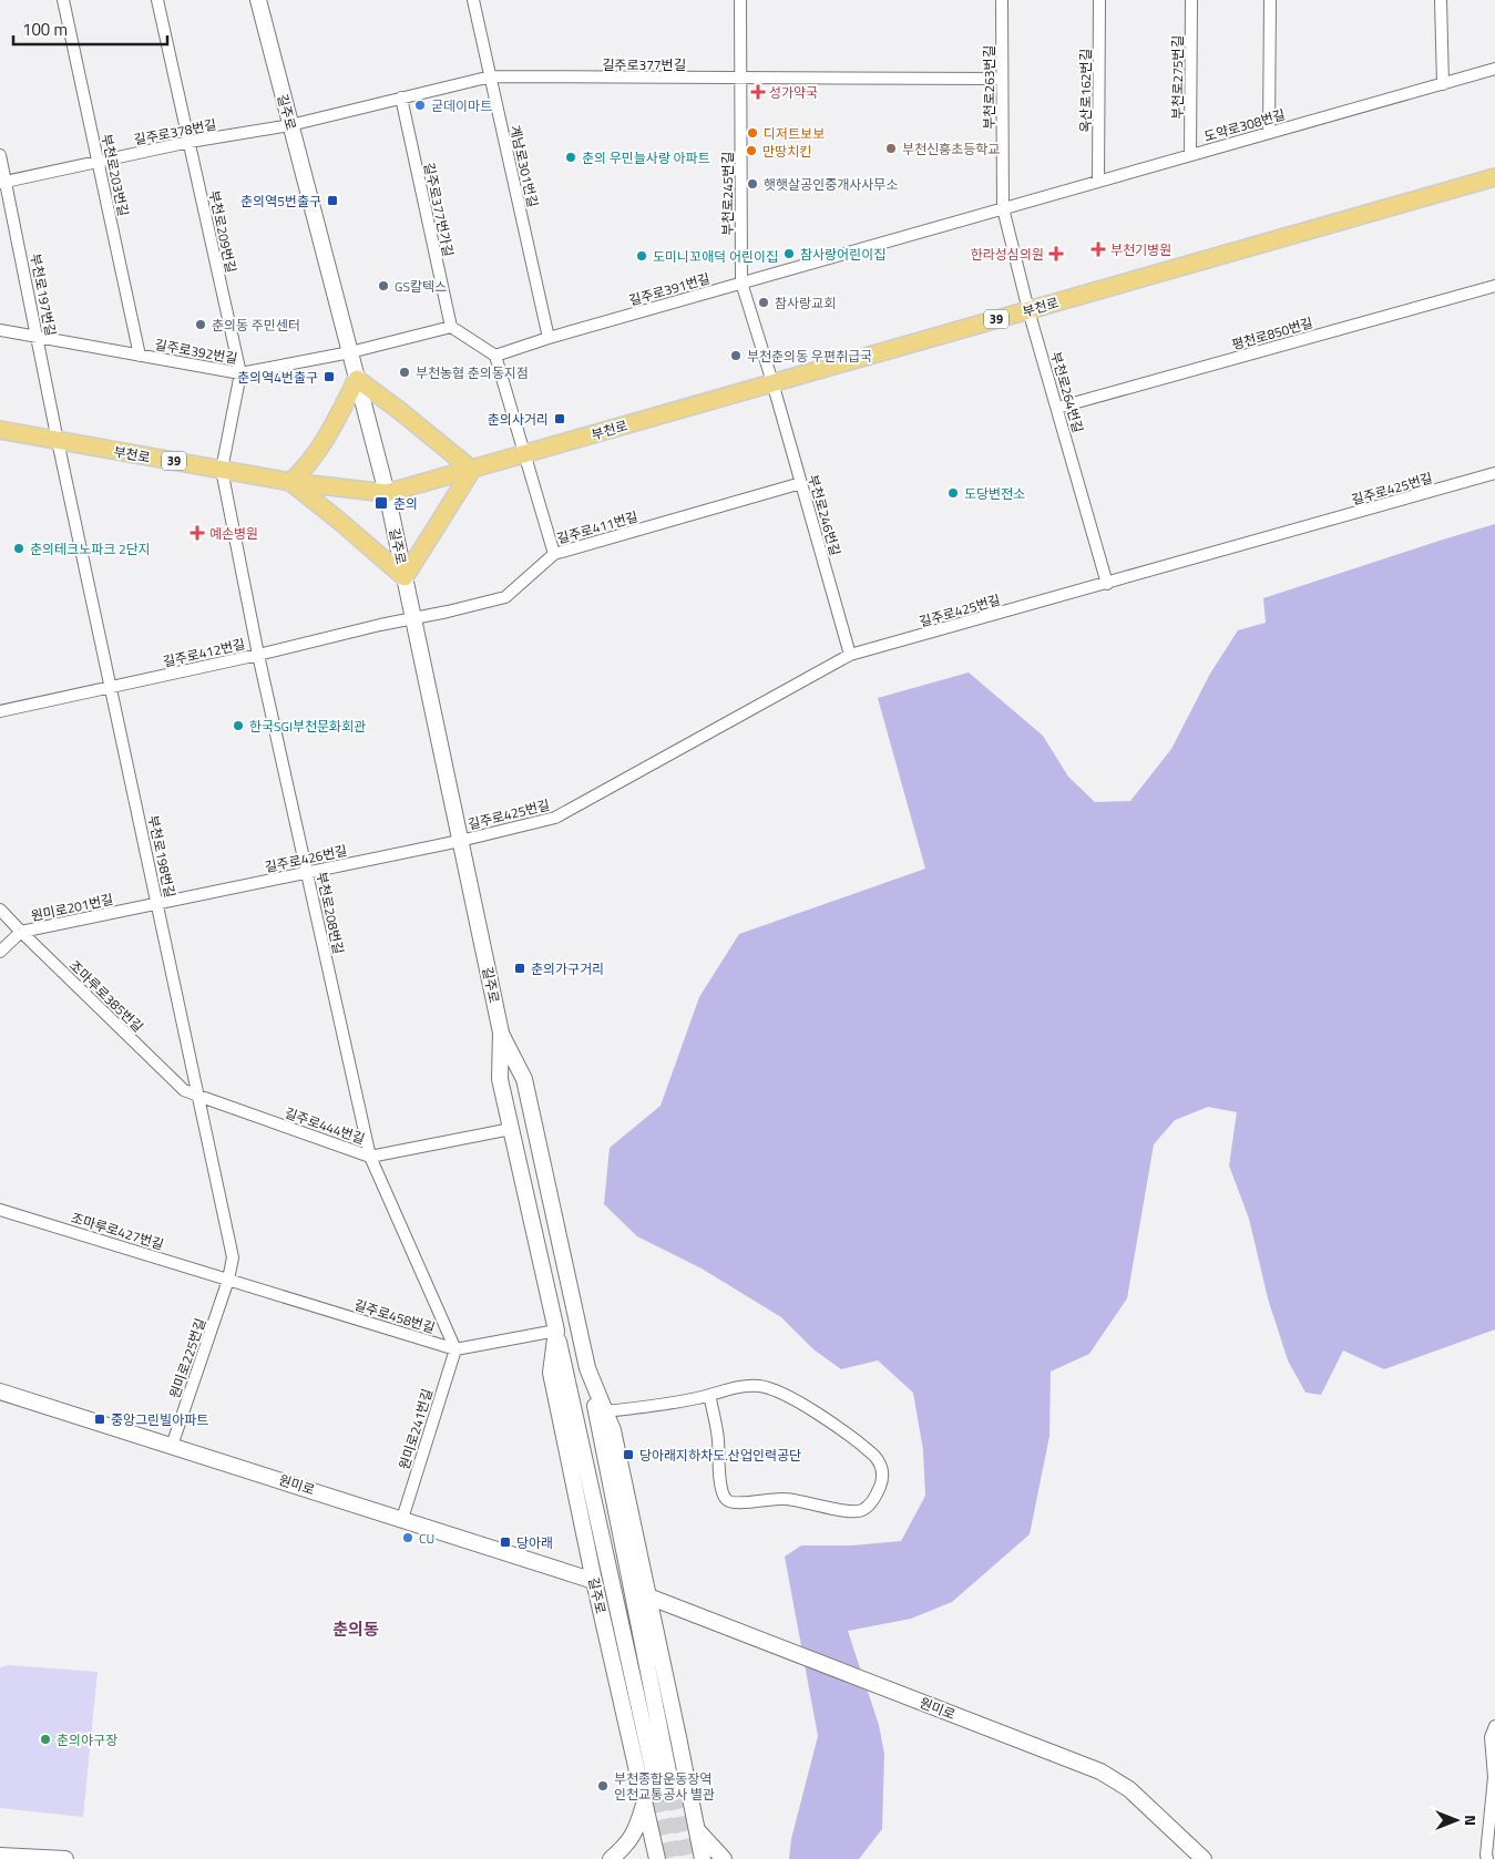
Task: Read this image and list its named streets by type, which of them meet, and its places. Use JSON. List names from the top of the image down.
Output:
{
  "streets": {
    "main road": ["부천로", "39"],
    "street": [
      "길주로377번길",
      "부천로275번길",
      "부천로263번길",
      "옥산로162번길",
      "길주로",
      "도약로308번길",
      "길주로378번길",
      "계남로301번길",
      "부천로203번길",
      "부천로245번길",
      "길주로377번가길",
      "부천로209번길",
      "길주로391번길",
      "부천로197번길",
      "평천로850번길",
      "길주로392번길",
      "부천로264번길",
      "길주로425번길",
      "부천로246번길",
      "길주로411번길",
      "길주로412번길",
      "부천로198번길",
      "길주로426번길",
      "원미로201번길",
      "부천로208번길",
      "조마루로385번길",
      "길주로444번길",
      "조마루로427번길",
      "길주로458번길",
      "원미로225번길",
      "원미로241번길",
      "원미로"
    ]
  },
  "crossings": [
    ["길주로377번길", "부천로263번길"],
    ["길주로377번길", "길주로"],
    ["길주로377번길", "길주로378번길"],
    ["길주로377번길", "계남로301번길"],
    ["길주로377번길", "부천로245번길"],
    ["길주로377번길", "길주로377번가길"],
    ["부천로275번길", "도약로308번길"],
    ["부천로263번길", "도약로308번길"],
    ["부천로263번길", "길주로391번길"],
    ["부천로263번길", "부천로264번길"],
    ["옥산로162번길", "도약로308번길"],
    ["길주로", "길주로378번길"],
    ["길주로", "부천로"],
    ["길주로", "길주로392번길"],
    ["길주로", "길주로425번길"],
    ["길주로", "길주로411번길"],
    ["길주로", "길주로412번길"],
    ["길주로", "길주로426번길"],
    ["길주로", "길주로444번길"],
    ["길주로", "길주로458번길"],
    ["길주로", "원미로"],
    ["도약로308번길", "길주로391번길"],
    ["도약로308번길", "부천로264번길"],
    ["길주로378번길", "부천로203번길"],
    ["길주로378번길", "부천로209번길"],
    ["길주로378번길", "부천로197번길"],
    ["계남로301번길", "길주로391번길"],
    ["부천로203번길", "길주로392번길"],
    ["부천로245번길", "길주로391번길"],
    ["부천로245번길", "부천로"],
    ["부천로245번길", "부천로246번길"],
    ["부천로209번길", "부천로"],
    ["부천로209번길", "길주로392번길"],
    ["부천로209번길", "부천로208번길"],
    ["길주로391번길", "부천로264번길"],
    ["부천로197번길", "부천로"],
    ["부천로197번길", "길주로392번길"],
    ["부천로197번길", "부천로198번길"],
    ["부천로", "부천로264번길"],
    ["부천로", "부천로246번길"],
    ["부천로", "부천로198번길"],
    ["부천로", "부천로208번길"],
    ["평천로850번길", "부천로264번길"],
    ["부천로264번길", "길주로425번길"],
    ["길주로425번길", "부천로246번길"],
    ["길주로425번길", "길주로426번길"],
    ["부천로246번길", "길주로411번길"],
    ["길주로411번길", "길주로412번길"],
    ["길주로412번길", "부천로198번길"],
    ["길주로412번길", "부천로208번길"],
    ["부천로198번길", "길주로426번길"],
    ["부천로198번길", "원미로201번길"],
    ["부천로198번길", "조마루로385번길"],
    ["부천로198번길", "길주로444번길"],
    ["부천로198번길", "조마루로427번길"],
    ["부천로198번길", "길주로458번길"],
    ["부천로198번길", "원미로225번길"],
    ["길주로426번길", "원미로201번길"],
    ["길주로426번길", "부천로208번길"],
    ["원미로201번길", "조마루로385번길"],
    ["부천로208번길", "길주로444번길"],
    ["부천로208번길", "길주로458번길"],
    ["부천로208번길", "원미로241번길"],
    ["조마루로385번길", "길주로444번길"],
    ["조마루로427번길", "길주로458번길"],
    ["조마루로427번길", "원미로225번길"],
    ["길주로458번길", "원미로225번길"],
    ["길주로458번길", "원미로241번길"],
    ["원미로225번길", "원미로"],
    ["원미로241번길", "원미로"]
  ],
  "districts": ["춘의동"],
  "places": {
    "health": [
      "성가약국",
      "부천기병원",
      "한라성심의원",
      "예손병원"
    ],
    "other": [
      "굳데이마트",
      "디저트보보",
      "부천신흥초등학교",
      "만땅치킨",
      "춘의 우민늘사랑 아파트",
      "햇햇살공인중개사사무소",
      "참사랑어린이집",
      "도미니꼬애덕 어린이집",
      "GS칼텍스",
      "참사랑교회",
      "춘의동 주민센터",
      "부천춘의동 우편취급국",
      "부천농협 춘의동지점",
      "도당변전소",
      "춘의테크노파크 2단지",
      "한국SGI부천문화회관",
      "CU",
      "춘의야구장",
      "부천종합운동장역 인천교통공사 별관"
    ],
    "transit": [
      "춘의역5번출구",
      "춘의역4번출구",
      "춘의사거리",
      "춘의",
      "춘의가구거리",
      "중앙그린빌아파트",
      "당아래지하차도.산업인력공단",
      "당아래"
    ]
  },
  "scale_bar": "100 m",
  "north": "right"
}
